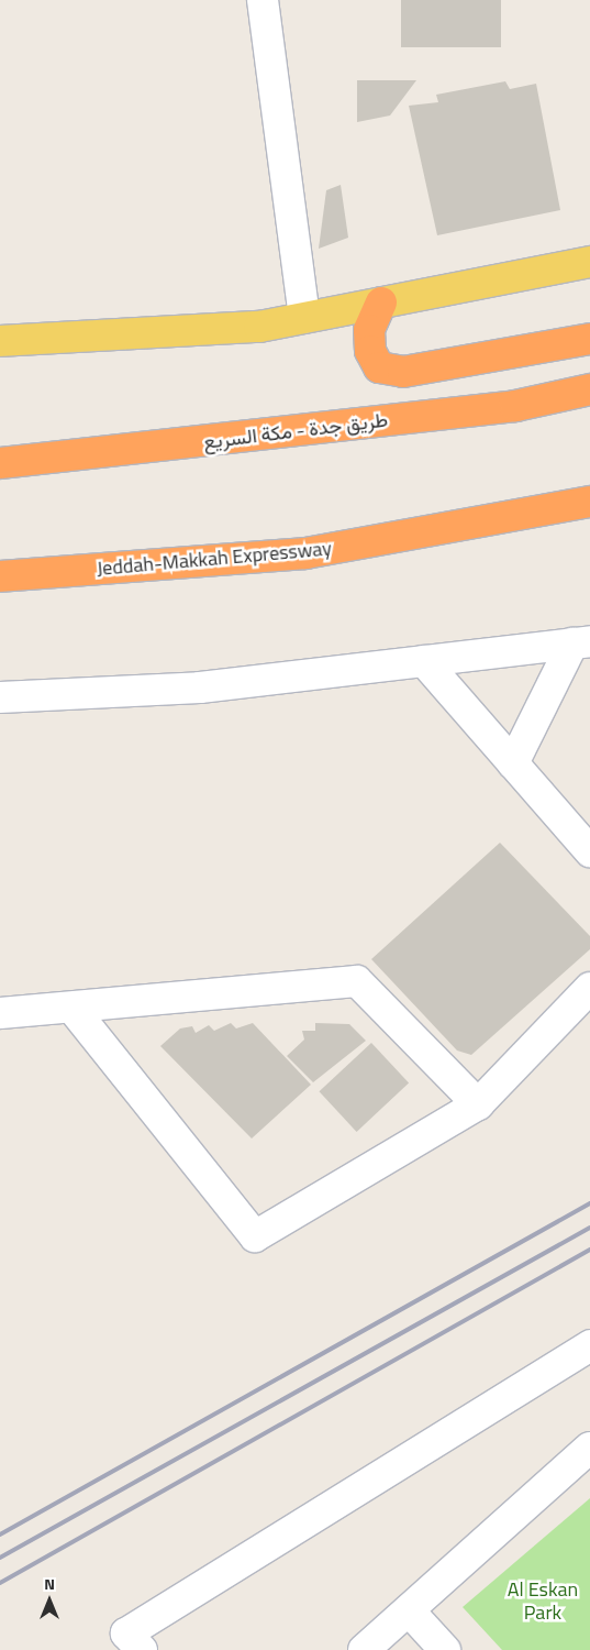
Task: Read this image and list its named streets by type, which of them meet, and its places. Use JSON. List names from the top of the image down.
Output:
{
  "streets": {
    "highway": ["طريق جدة - مكة السريع", "Jeddah-Makkah Expressway"]
  },
  "parks": ["Al Eskan Park"],
  "north": "top"
}
